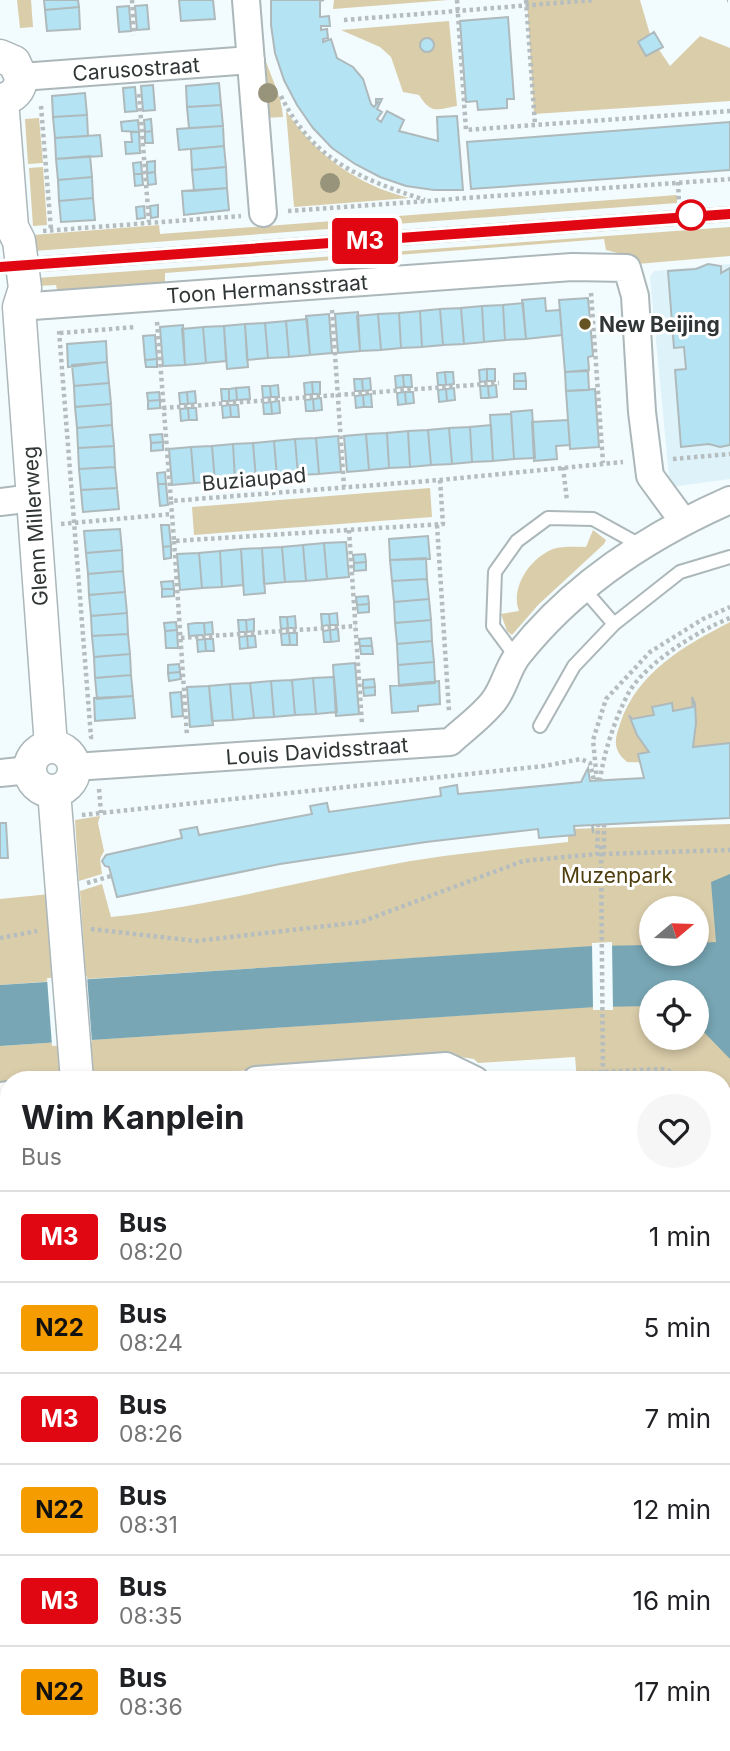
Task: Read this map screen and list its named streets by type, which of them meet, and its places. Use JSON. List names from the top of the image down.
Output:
{
  "streets": {
    "street": [
      "Carusostraat",
      "Toon Hermansstraat",
      "Glenn Millerweg",
      "Louis Davidsstraat"
    ],
    "path": ["Buziaupad"]
  },
  "crossings": [
    ["Carusostraat", "Glenn Millerweg"],
    ["Toon Hermansstraat", "Buziaupad"],
    ["Toon Hermansstraat", "Glenn Millerweg"],
    ["Toon Hermansstraat", "Louis Davidsstraat"]
  ],
  "parks": ["Muzenpark"],
  "places": ["New Beijing"],
  "lines": ["bus line M3"],
  "north": "right",
  "page": {
    "on_map": "M3",
    "heading": ["Wim Kanplein", "Bus"],
    "list": [
      {
        "mark": "M3",
        "name": "Bus",
        "note": "08:20",
        "value": "1 min"
      },
      {
        "mark": "N22",
        "name": "Bus",
        "note": "08:24",
        "value": "5 min"
      },
      {
        "mark": "M3",
        "name": "Bus",
        "note": "08:26",
        "value": "7 min"
      },
      {
        "mark": "N22",
        "name": "Bus",
        "note": "08:31",
        "value": "12 min"
      },
      {
        "mark": "M3",
        "name": "Bus",
        "note": "08:35",
        "value": "16 min"
      },
      {
        "mark": "N22",
        "name": "Bus",
        "note": "08:36",
        "value": "17 min"
      }
    ]
  }
}
